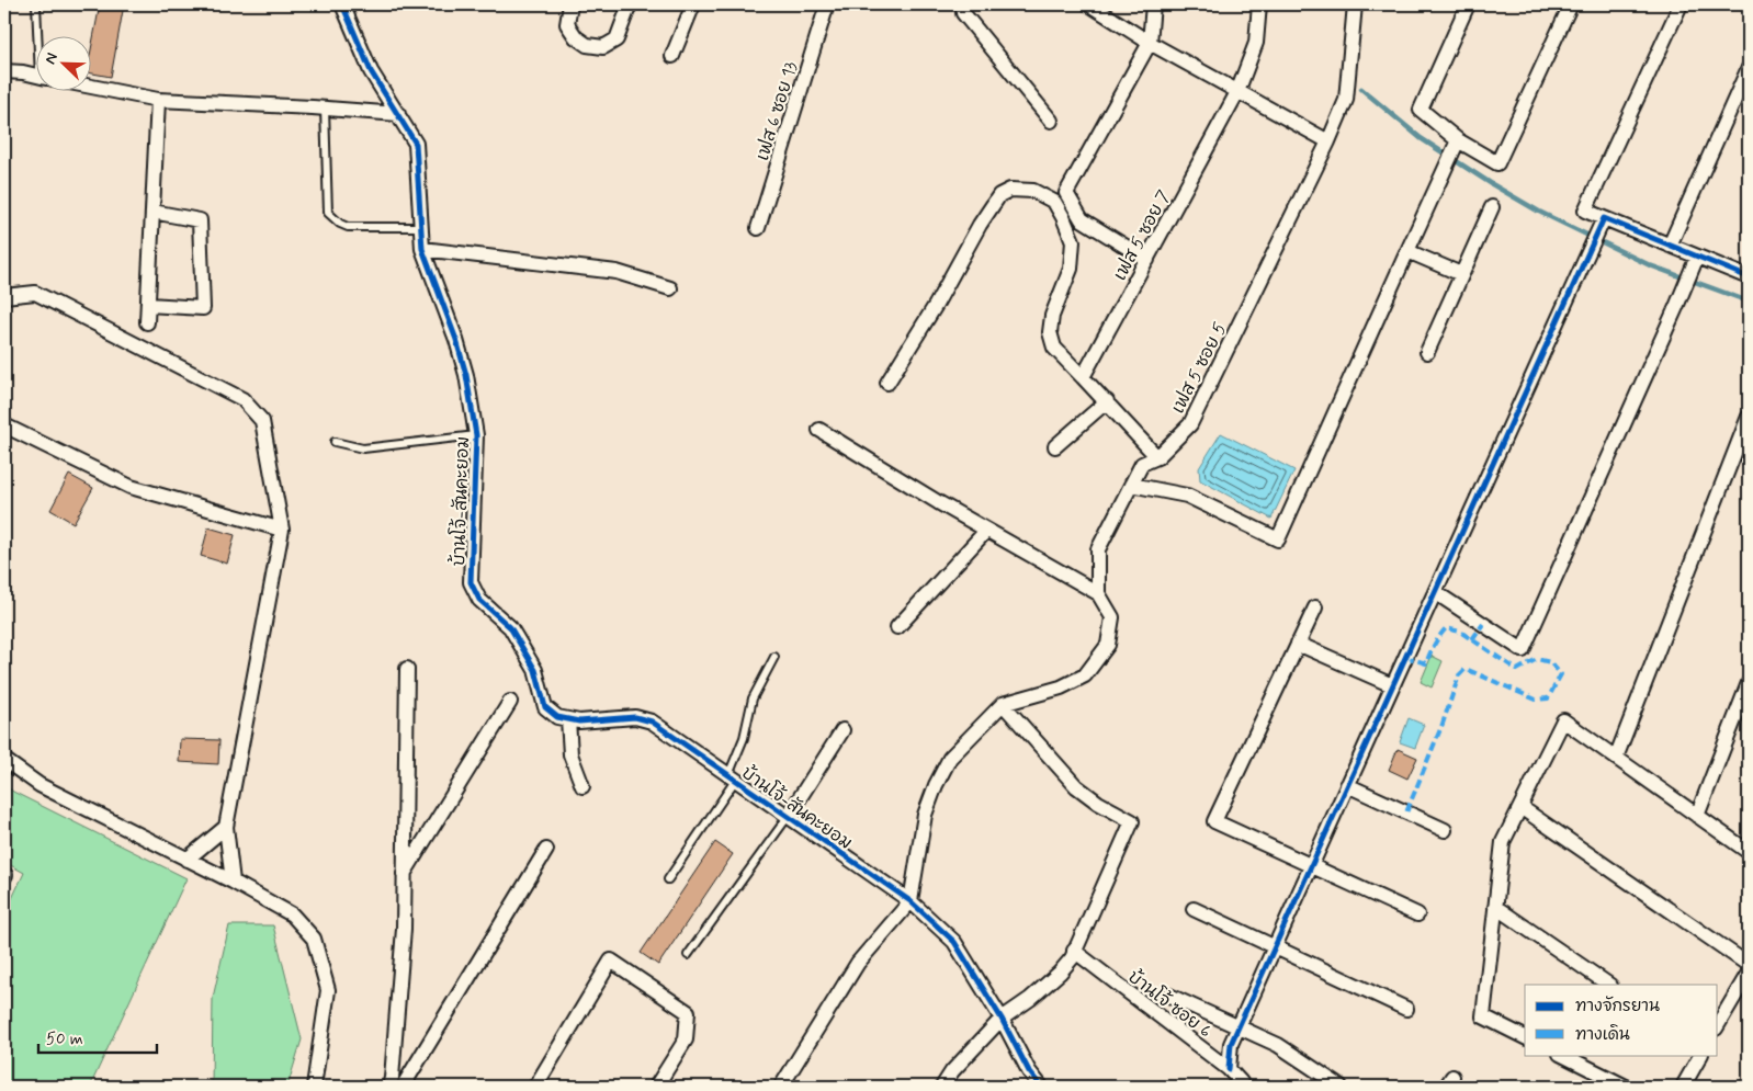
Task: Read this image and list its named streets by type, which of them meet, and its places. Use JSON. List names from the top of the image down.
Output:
{
  "streets": {
    "street": [
      "เฟส 6 ซอย 13",
      "เฟส 5 ซอย 7",
      "เฟส 5 ซอย 5",
      "บ้านโจ้-สันคะยอม",
      "บ้านโจ้ ซอย 6"
    ]
  },
  "legend": ["ทางจักรยาน", "ทางเดิน"],
  "scale_bar": "50 m",
  "north": "top left"
}
